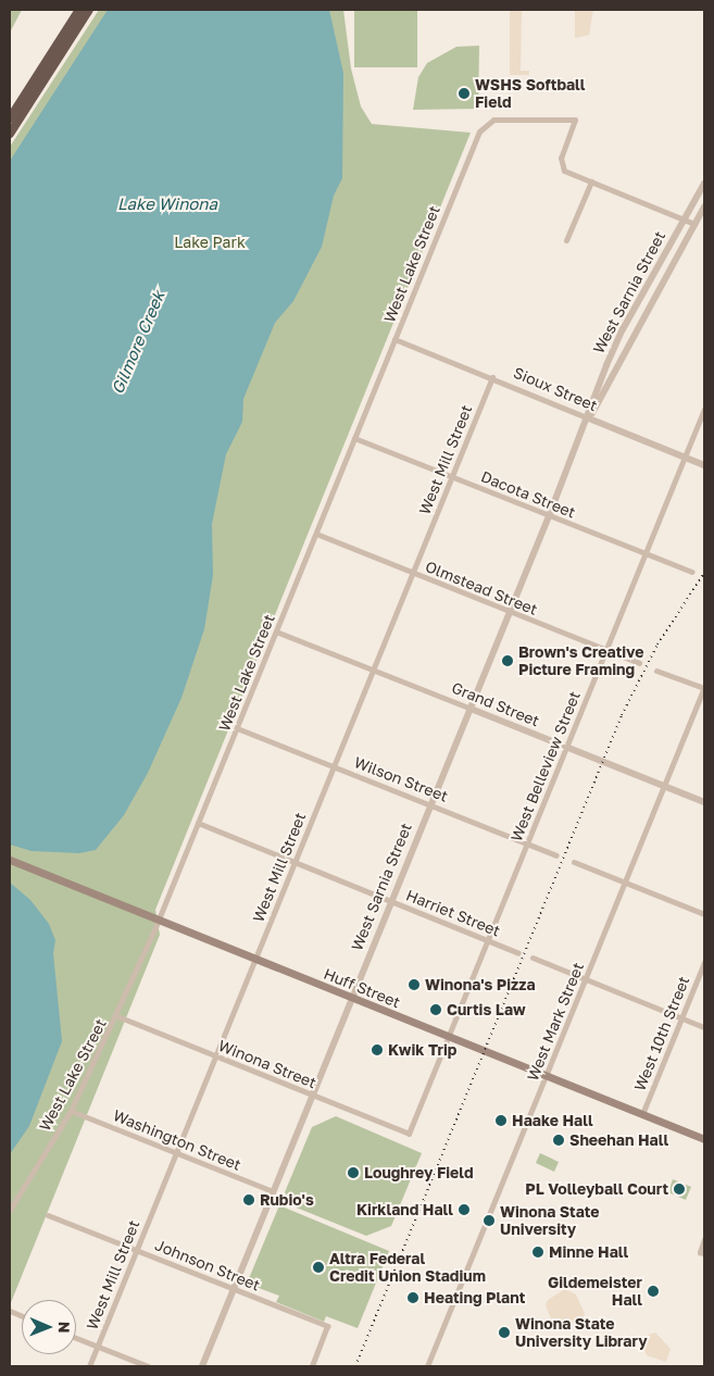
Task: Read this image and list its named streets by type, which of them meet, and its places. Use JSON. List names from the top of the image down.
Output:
{
  "streets": {
    "main road": ["Huff Street"],
    "street": [
      "West Lake Street",
      "West Sarnia Street",
      "Sioux Street",
      "West Mill Street",
      "Dacota Street",
      "Olmstead Street",
      "Grand Street",
      "West Belleview Street",
      "Wilson Street",
      "Harriet Street",
      "West Mark Street",
      "West 10th Street",
      "Winona Street",
      "Washington Street",
      "Johnson Street"
    ]
  },
  "crossings": [
    ["West Lake Street", "Sioux Street"],
    ["West Lake Street", "Dacota Street"],
    ["West Lake Street", "Olmstead Street"],
    ["West Lake Street", "Grand Street"],
    ["West Lake Street", "Wilson Street"],
    ["West Lake Street", "Harriet Street"],
    ["West Lake Street", "Huff Street"],
    ["West Lake Street", "Winona Street"],
    ["West Lake Street", "Washington Street"],
    ["West Sarnia Street", "Sioux Street"],
    ["West Sarnia Street", "Dacota Street"],
    ["West Sarnia Street", "Olmstead Street"],
    ["West Sarnia Street", "Grand Street"],
    ["West Sarnia Street", "Wilson Street"],
    ["West Sarnia Street", "Harriet Street"],
    ["West Sarnia Street", "Huff Street"],
    ["West Sarnia Street", "Winona Street"],
    ["West Sarnia Street", "Washington Street"],
    ["West Sarnia Street", "Johnson Street"],
    ["Sioux Street", "West Mill Street"],
    ["Sioux Street", "West Belleview Street"],
    ["West Mill Street", "Dacota Street"],
    ["West Mill Street", "Olmstead Street"],
    ["West Mill Street", "Grand Street"],
    ["West Mill Street", "Wilson Street"],
    ["West Mill Street", "Harriet Street"],
    ["West Mill Street", "Huff Street"],
    ["West Mill Street", "Winona Street"],
    ["West Mill Street", "Washington Street"],
    ["West Mill Street", "Johnson Street"],
    ["Dacota Street", "West Belleview Street"],
    ["Olmstead Street", "West Belleview Street"],
    ["Grand Street", "West Belleview Street"],
    ["Grand Street", "West Mark Street"],
    ["West Belleview Street", "Wilson Street"],
    ["West Belleview Street", "Harriet Street"],
    ["West Belleview Street", "Huff Street"],
    ["West Belleview Street", "Winona Street"],
    ["Huff Street", "West Mark Street"],
    ["Huff Street", "West 10th Street"]
  ],
  "water": ["Lake Winona", "Gilmore Creek"],
  "parks": ["Lake Park"],
  "places": [
    "WSHS Softball Field",
    "Brown's Creative Picture Framing",
    "Winona's Pizza",
    "Curtis Law",
    "Kwik Trip",
    "Haake Hall",
    "Sheehan Hall",
    "Loughrey Field",
    "PL Volleyball Court",
    "Rubio's",
    "Kirkland Hall",
    "Winona State University",
    "Minne Hall",
    "Altra Federal Credit Union Stadium",
    "Gildemeister Hall",
    "Heating Plant",
    "Winona State University Library"
  ],
  "north": "right"
}
